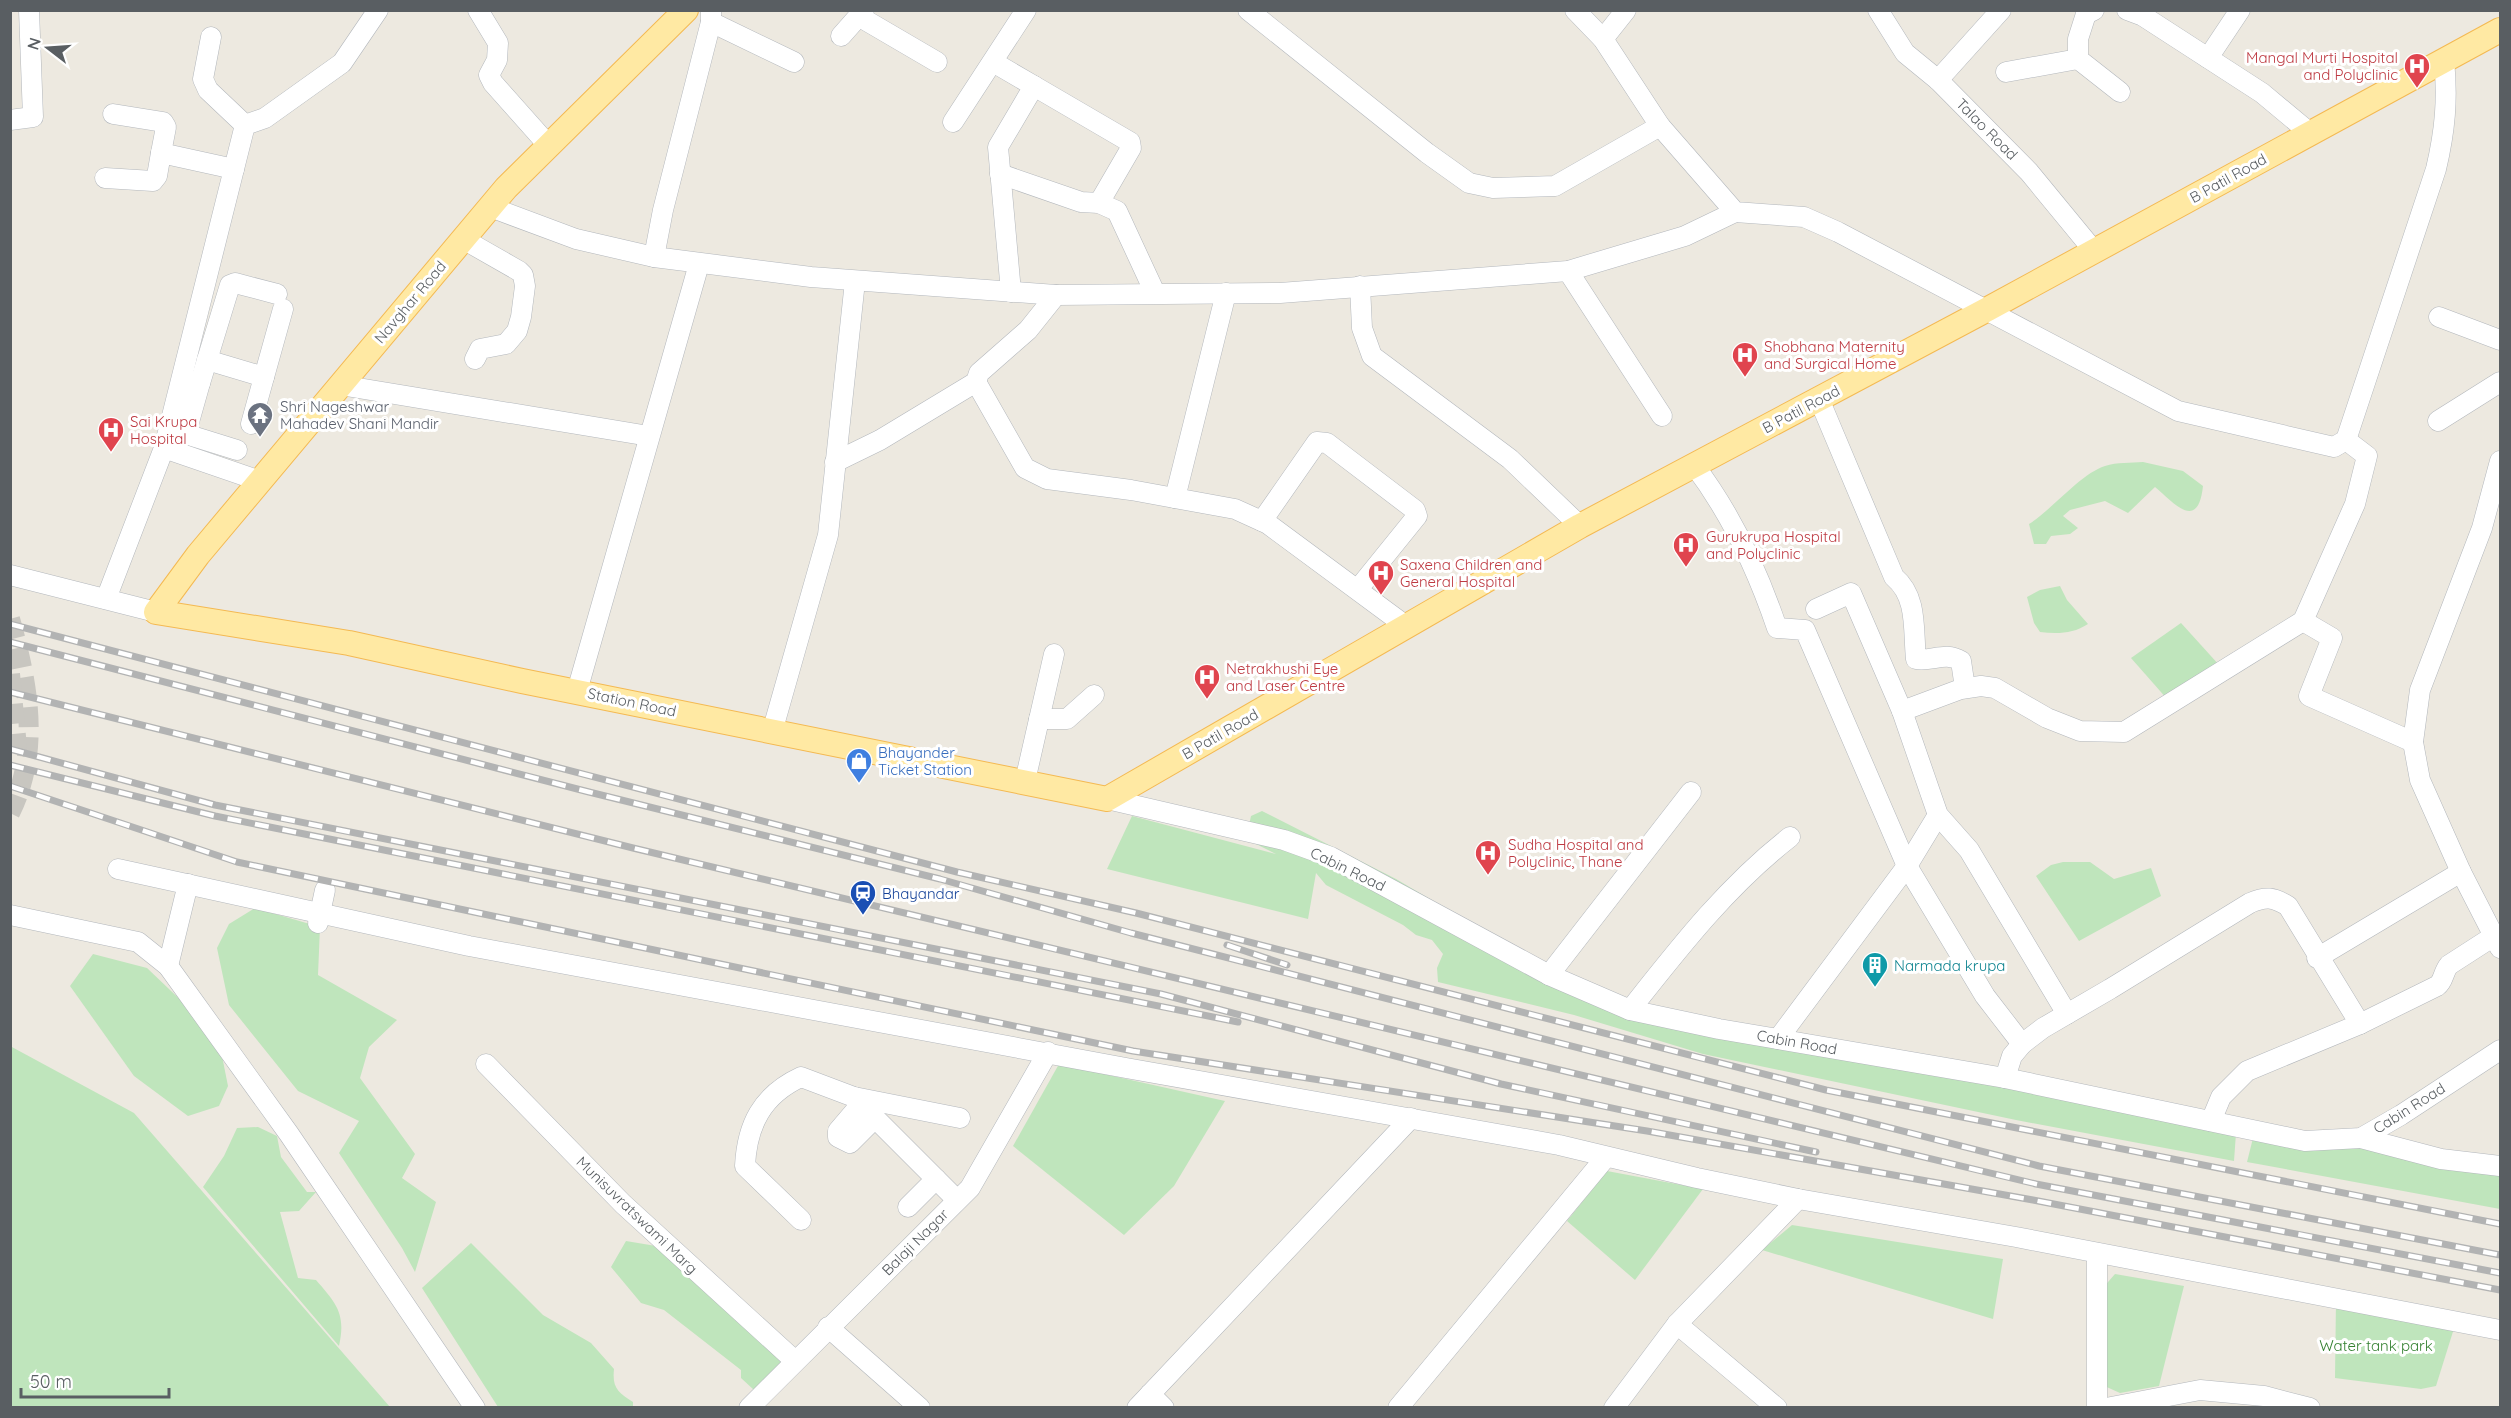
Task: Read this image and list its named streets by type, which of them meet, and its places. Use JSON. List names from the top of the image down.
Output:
{
  "streets": {
    "main road": ["B Patil Road", "Navghar Road", "Station Road"],
    "street": [
      "Talao Road",
      "Cabin Road",
      "Munisuvratswami Marg",
      "Balaji Nagar"
    ]
  },
  "crossings": [
    ["Talao Road", "B Patil Road"],
    ["B Patil Road", "Station Road"],
    ["B Patil Road", "Cabin Road"],
    ["Navghar Road", "Station Road"],
    ["Station Road", "Cabin Road"],
    ["Munisuvratswami Marg", "Balaji Nagar"]
  ],
  "parks": ["Water tank park"],
  "places": {
    "hospital": [
      "Mangal Murti Hospital and Polyclinic",
      "Shobhana Maternity and Surgical Home",
      "Sai Krupa Hospital",
      "Gurukrupa Hospital and Polyclinic",
      "Saxena Children and General Hospital",
      "Netrakhushi Eye and Laser Centre",
      "Sudha Hospital and Polyclinic, Thane"
    ],
    "temple": ["Shri Nageshwar Mahadev Shani Mandir"],
    "shop": ["Bhayander Ticket Station"],
    "station": ["Bhayandar"],
    "building": ["Narmada krupa"]
  },
  "scale_bar": "50 m",
  "north": "left"
}
